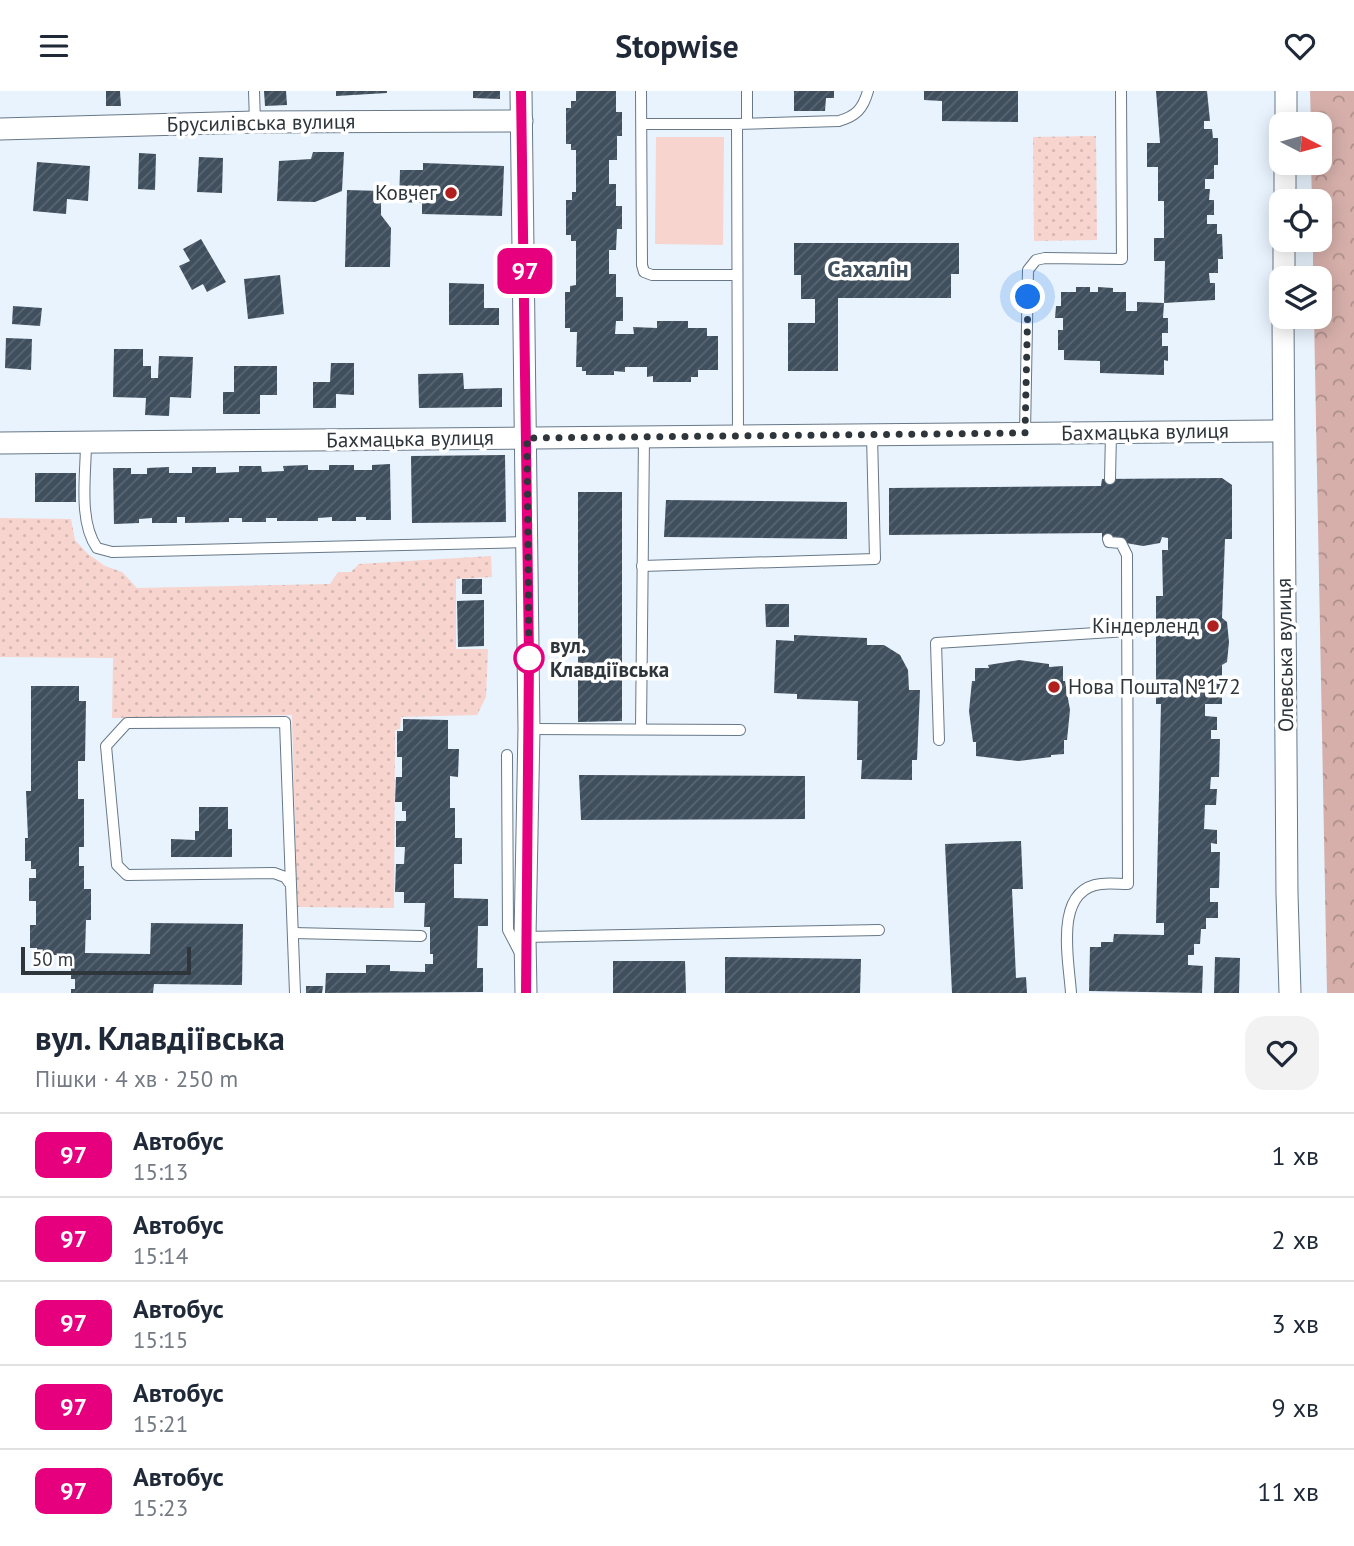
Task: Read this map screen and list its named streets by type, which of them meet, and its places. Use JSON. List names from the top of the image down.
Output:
{
  "streets": {
    "street": ["Брусилівська вулиця", "Бахмацька вулиця", "Олевська вулиця"]
  },
  "crossings": [
    ["Бахмацька вулиця", "Олевська вулиця"]
  ],
  "districts": ["Сахалін"],
  "places": [
    "Ковчег",
    "Кіндерленд",
    "вул. Клавдіївська",
    "Нова Пошта №172"
  ],
  "lines": ["bus line 97"],
  "scale_bar": "50 m",
  "north": "right",
  "page": {
    "header": "Stopwise",
    "on_map": "97",
    "scale": "50 m",
    "heading": ["вул. Клавдіївська", "Пішки · 4 хв · 250 m"],
    "list": [
      {
        "mark": "97",
        "name": "Автобус",
        "note": "15:13",
        "value": "1 хв"
      },
      {
        "mark": "97",
        "name": "Автобус",
        "note": "15:14",
        "value": "2 хв"
      },
      {
        "mark": "97",
        "name": "Автобус",
        "note": "15:15",
        "value": "3 хв"
      },
      {
        "mark": "97",
        "name": "Автобус",
        "note": "15:21",
        "value": "9 хв"
      },
      {
        "mark": "97",
        "name": "Автобус",
        "note": "15:23",
        "value": "11 хв"
      }
    ]
  }
}
